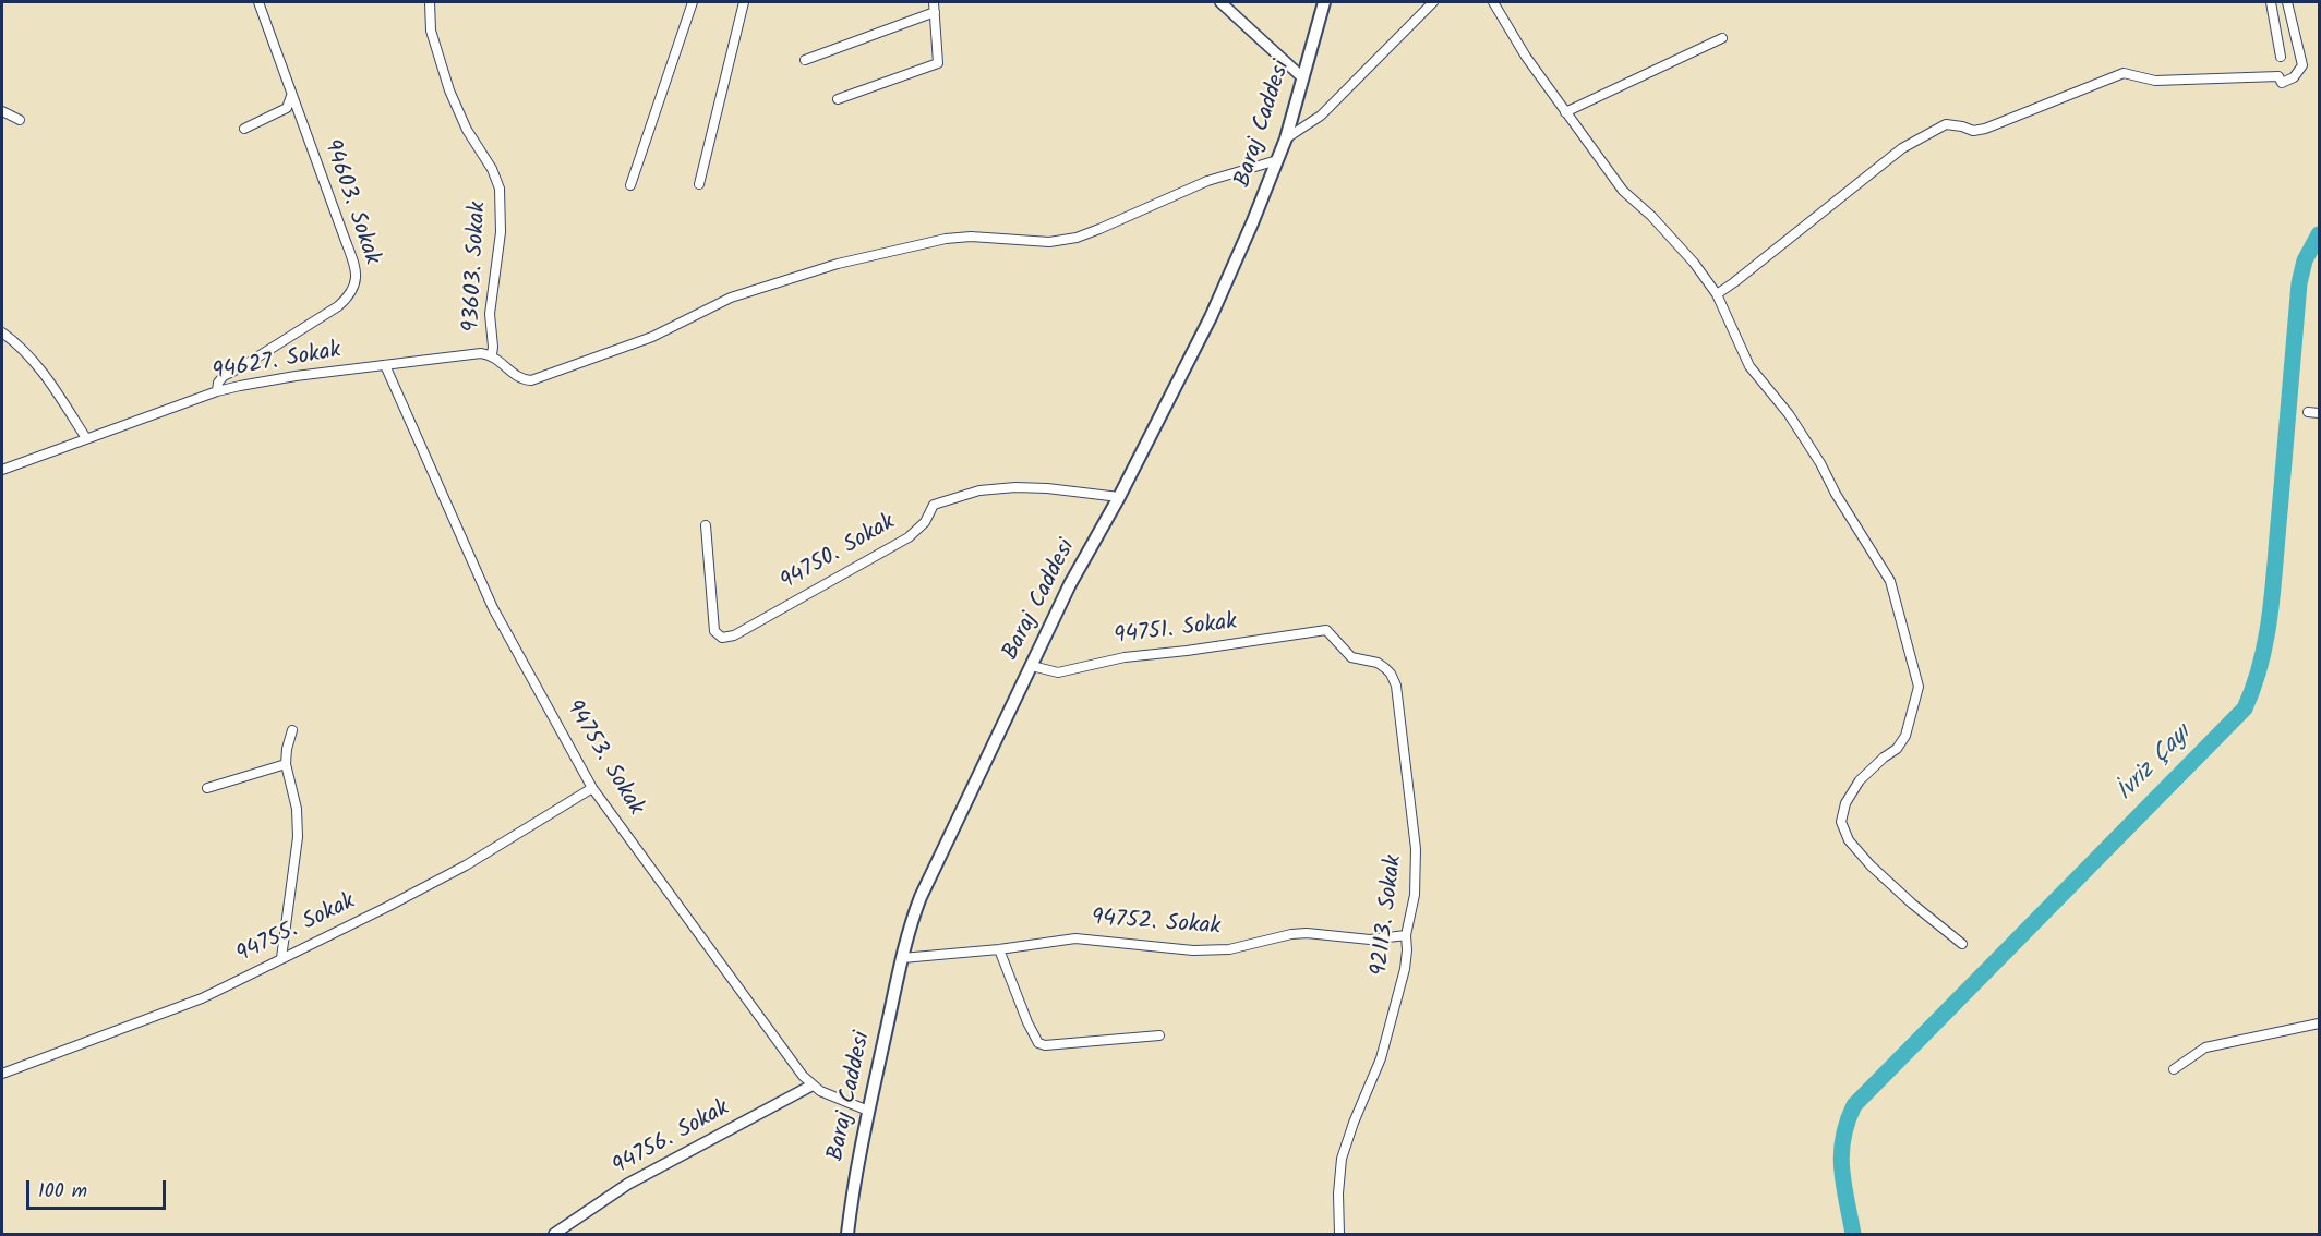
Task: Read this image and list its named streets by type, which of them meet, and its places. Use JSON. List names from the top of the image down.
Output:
{
  "streets": {
    "main road": ["Baraj Caddesi"],
    "street": [
      "94603. Sokak",
      "93603. Sokak",
      "94627. Sokak",
      "94750. Sokak",
      "94751. Sokak",
      "94753. Sokak",
      "92113. Sokak",
      "94752. Sokak",
      "94755. Sokak",
      "94756. Sokak"
    ]
  },
  "crossings": [
    ["Baraj Caddesi", "94750. Sokak"],
    ["Baraj Caddesi", "94751. Sokak"],
    ["Baraj Caddesi", "94753. Sokak"],
    ["Baraj Caddesi", "94752. Sokak"],
    ["94603. Sokak", "94627. Sokak"],
    ["93603. Sokak", "94627. Sokak"],
    ["94627. Sokak", "94753. Sokak"],
    ["94751. Sokak", "92113. Sokak"],
    ["94753. Sokak", "94755. Sokak"],
    ["94753. Sokak", "94756. Sokak"],
    ["92113. Sokak", "94752. Sokak"]
  ],
  "water": ["İvriz Çayı"],
  "scale_bar": "100 m"
}
